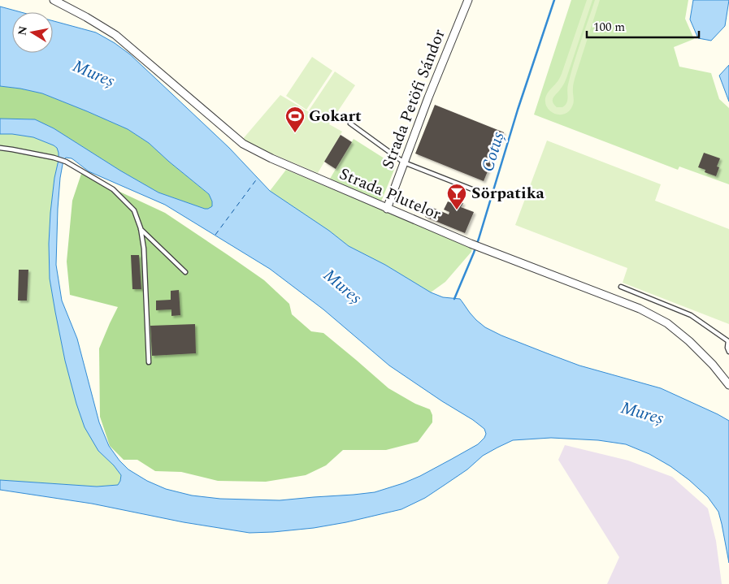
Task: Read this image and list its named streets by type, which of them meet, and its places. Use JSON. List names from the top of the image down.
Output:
{
  "streets": {
    "street": ["Strada Petöfi Sándor", "Strada Plutelor"]
  },
  "crossings": [
    ["Strada Petöfi Sándor", "Strada Plutelor"]
  ],
  "water": ["Mureș", "Cotuș"],
  "places": {
    "sports": ["Gokart"],
    "bar": ["Sörpatika"]
  },
  "scale_bar": "100 m",
  "north": "left"
}
